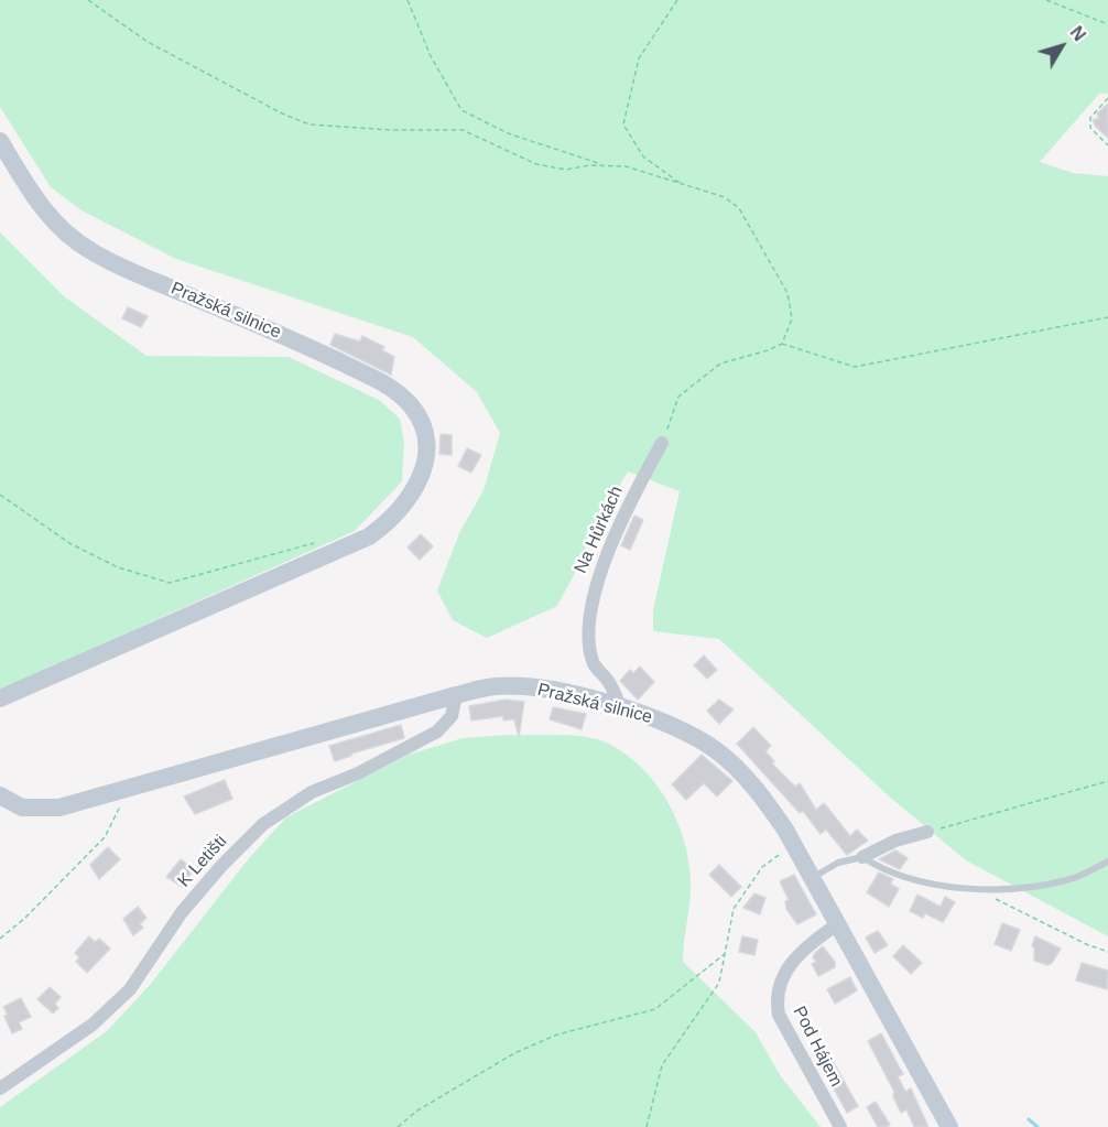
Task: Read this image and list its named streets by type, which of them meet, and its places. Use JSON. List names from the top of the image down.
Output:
{
  "streets": {
    "street": [
      "Pražská silnice",
      "Na Hůrkách",
      "K Letišti",
      "Pod Hájem"
    ]
  },
  "crossings": [
    ["Pražská silnice", "Na Hůrkách"],
    ["Pražská silnice", "K Letišti"],
    ["Pražská silnice", "Pod Hájem"]
  ],
  "north": "top right"
}
